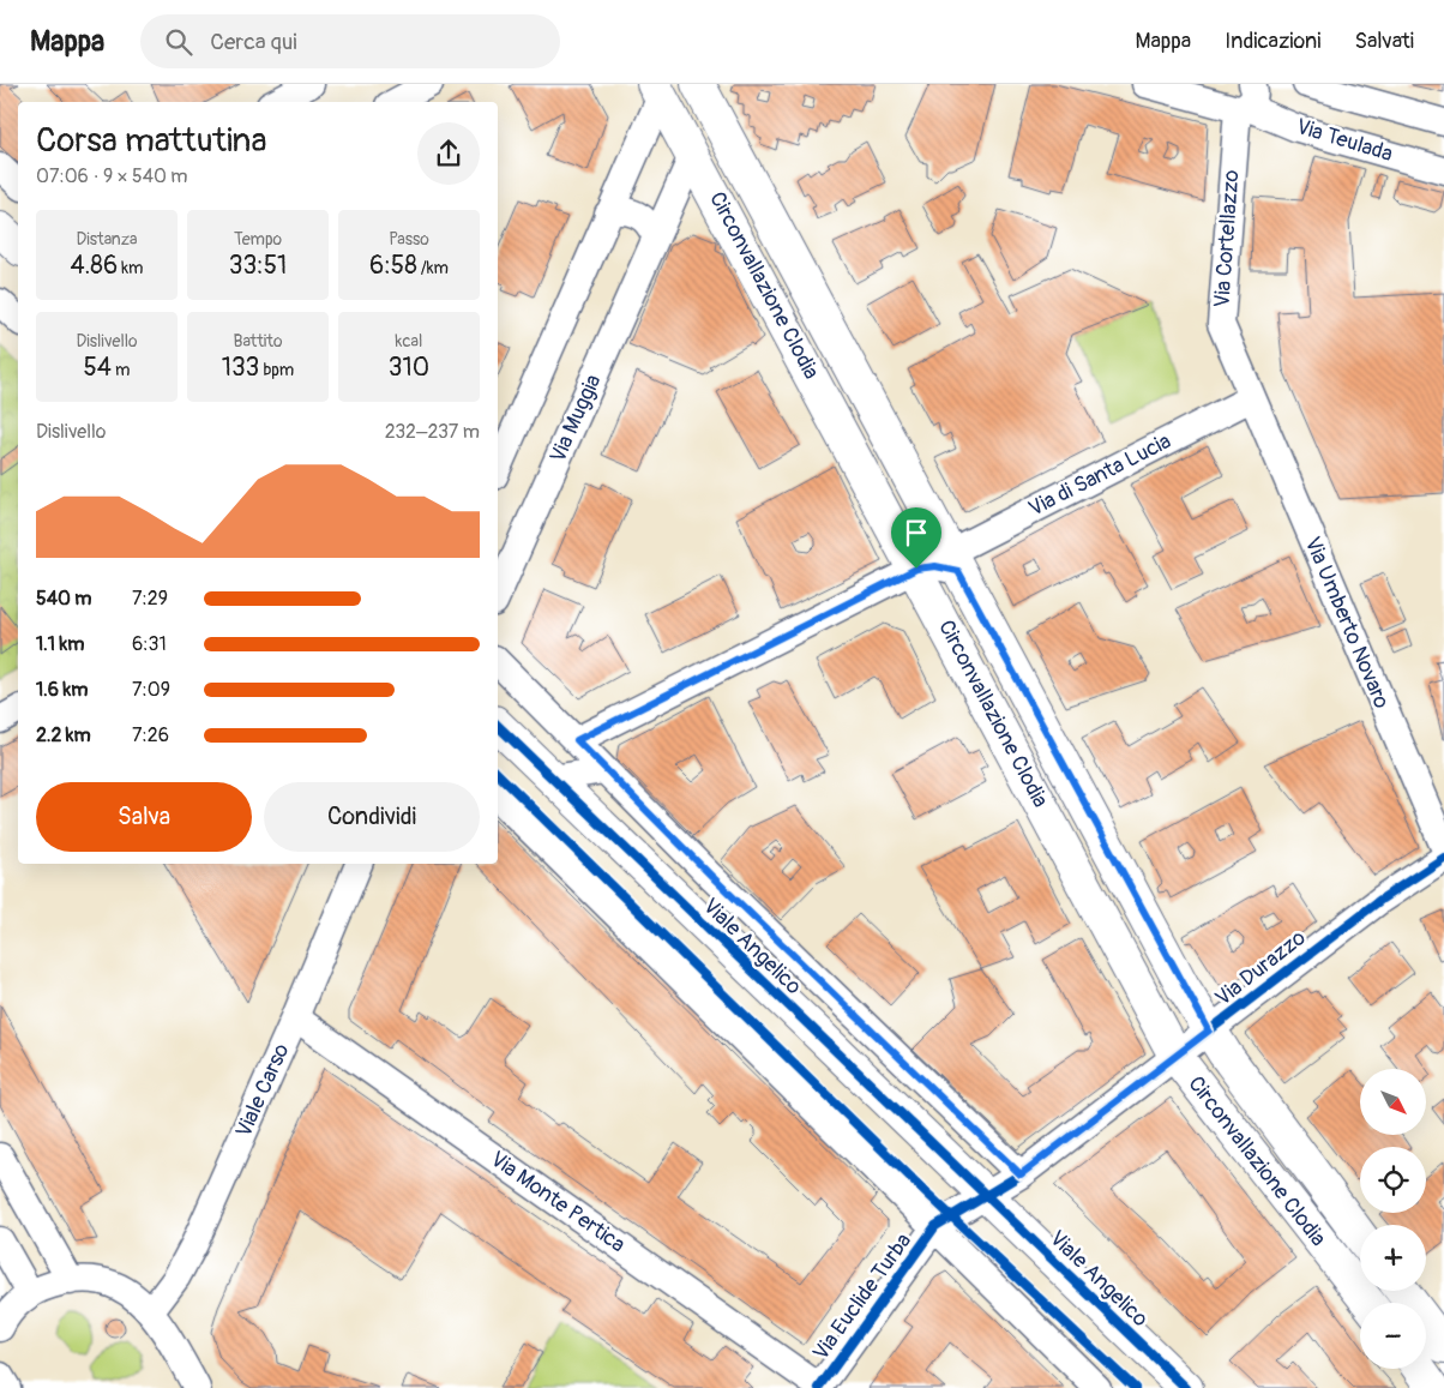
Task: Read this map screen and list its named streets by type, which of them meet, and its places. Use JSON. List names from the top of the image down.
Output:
{
  "streets": {
    "main road": ["Circonvallazione Clodia", "Viale Angelico"],
    "street": [
      "Via Teulada",
      "Via Cortellazzo",
      "Via Muggia",
      "Via di Santa Lucia",
      "Via Umberto Novaro",
      "Via Durazzo",
      "Viale Carso",
      "Via Monte Pertica",
      "Via Euclide Turba"
    ]
  },
  "crossings": [
    ["Via Teulada", "Via Cortellazzo"],
    ["Via Cortellazzo", "Via di Santa Lucia"],
    ["Via Cortellazzo", "Via Umberto Novaro"],
    ["Circonvallazione Clodia", "Via Muggia"],
    ["Circonvallazione Clodia", "Via di Santa Lucia"],
    ["Circonvallazione Clodia", "Via Durazzo"],
    ["Via di Santa Lucia", "Via Umberto Novaro"],
    ["Viale Angelico", "Via Durazzo"],
    ["Viale Carso", "Via Monte Pertica"],
    ["Via Monte Pertica", "Via Euclide Turba"]
  ],
  "north": "bottom right",
  "page": {
    "header": "Mappa",
    "search": "Cerca qui",
    "nav": ["Mappa", "Indicazioni", "Salvati"],
    "heading": ["Corsa mattutina", "07:06 · 9 × 540 m"],
    "stats": [
      ["Distanza", "4.86 km"],
      ["Tempo", "33:51"],
      ["Passo", "6:58 /km"],
      ["Dislivello", "54 m"],
      ["Battito", "133 bpm"],
      ["kcal", "310"]
    ],
    "chart": ["Dislivello", "232–237 m"],
    "list": [
      {
        "name": "540 m",
        "note": "7:29"
      },
      {
        "name": "1.1 km",
        "note": "6:31"
      },
      {
        "name": "1.6 km",
        "note": "7:09"
      },
      {
        "name": "2.2 km",
        "note": "7:26"
      }
    ],
    "buttons": ["Salva", "Condividi"],
    "map_buttons": ["+", "−"]
  }
}
